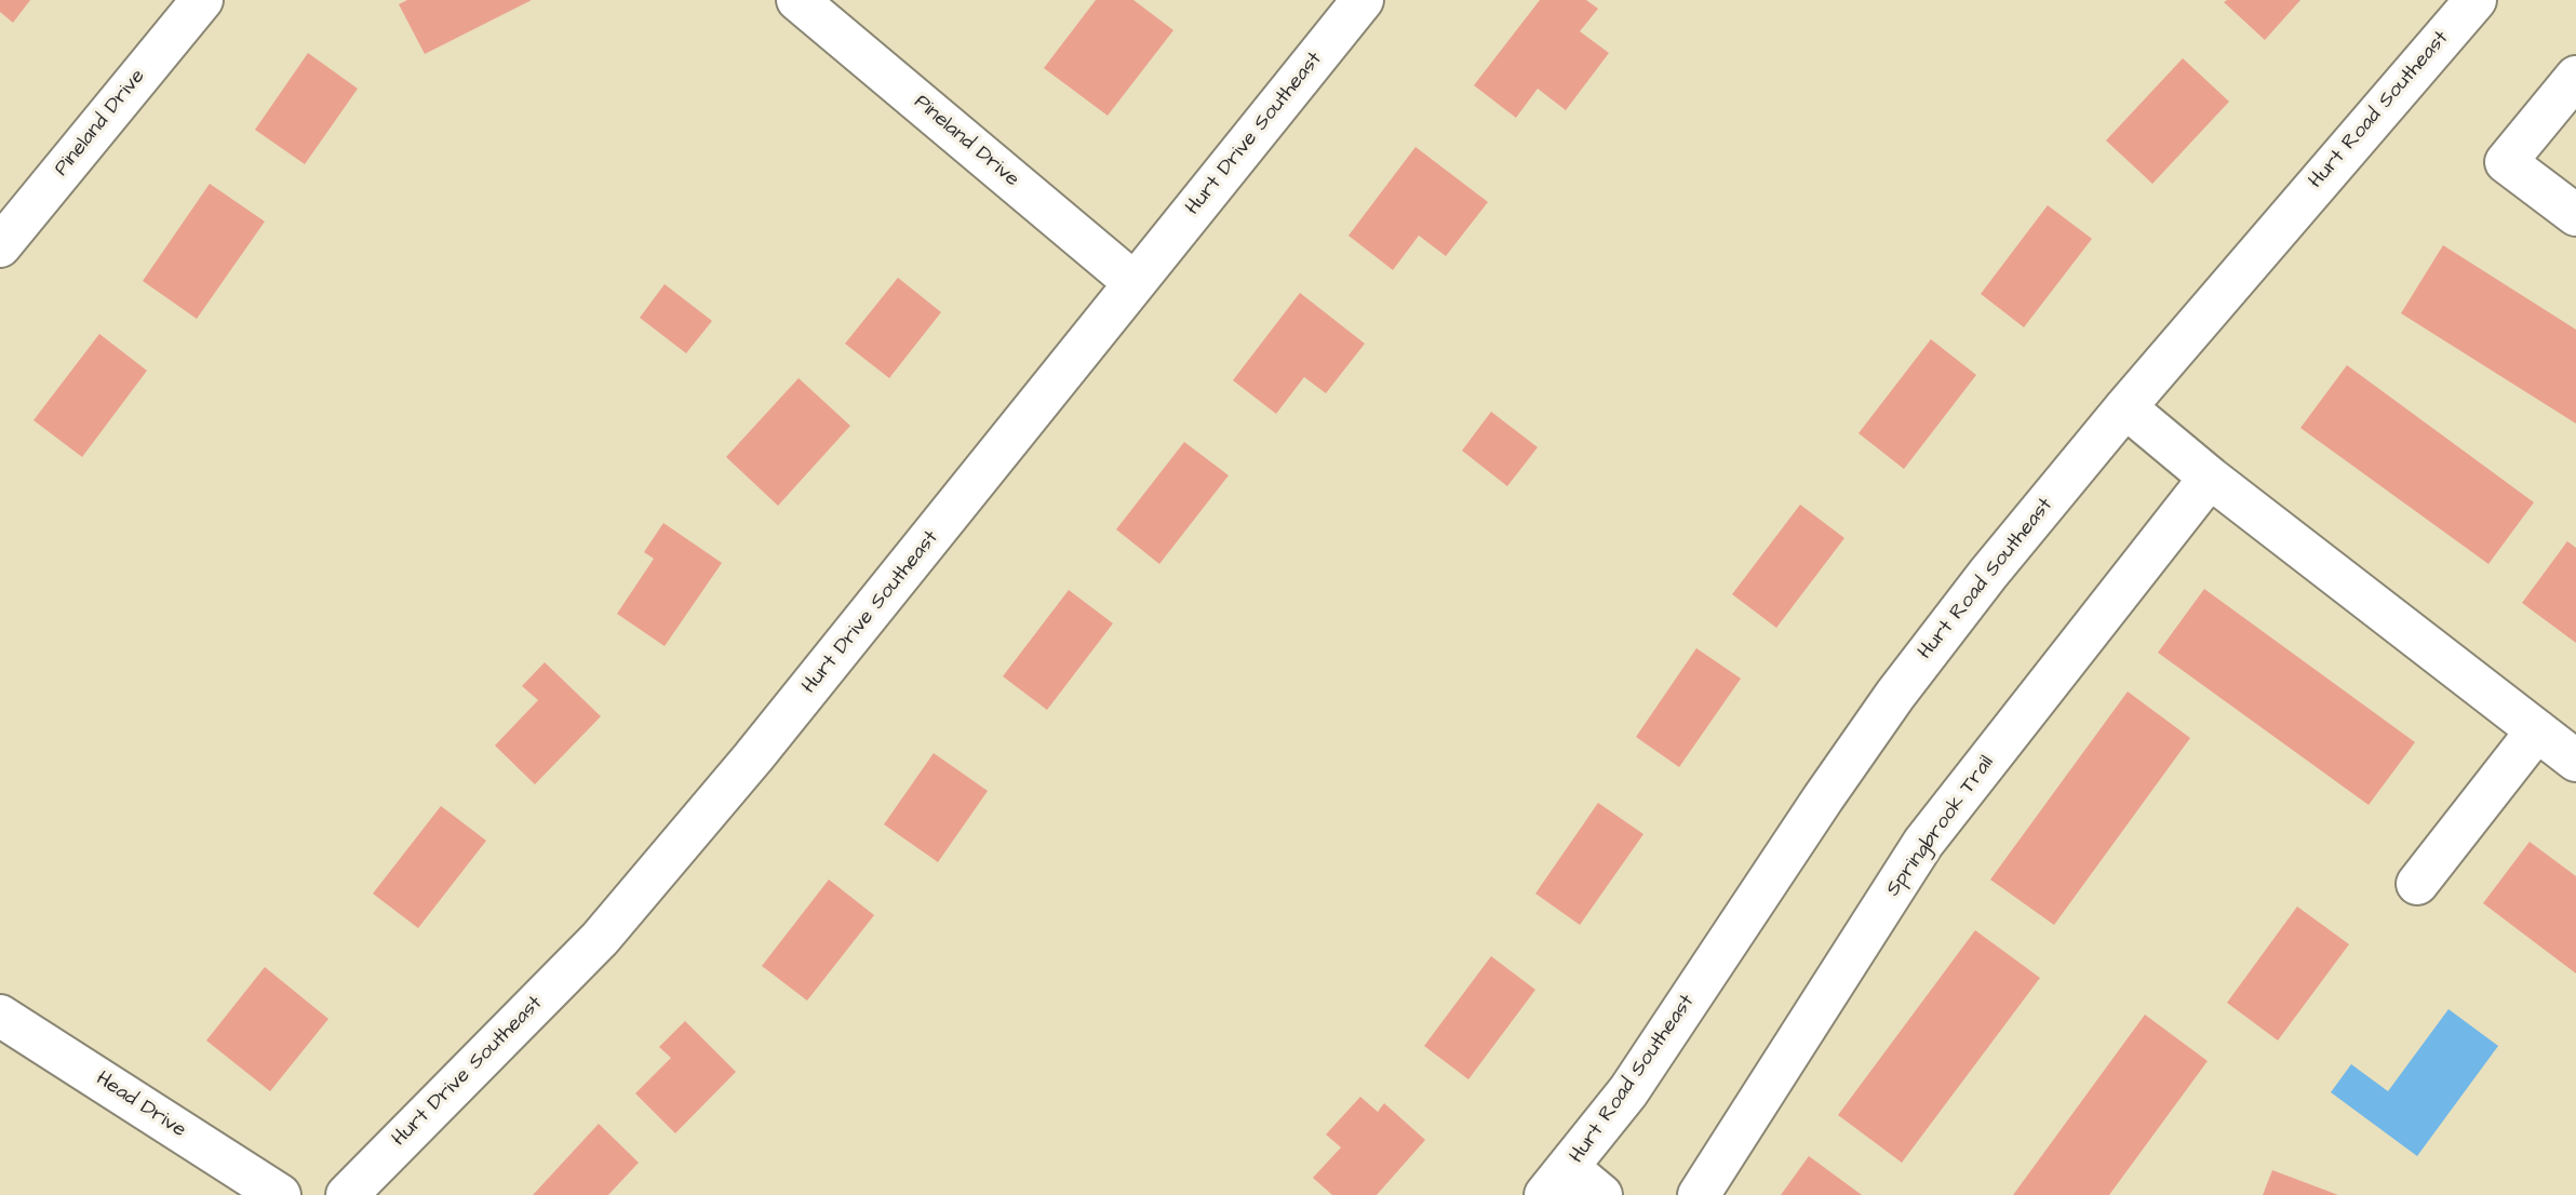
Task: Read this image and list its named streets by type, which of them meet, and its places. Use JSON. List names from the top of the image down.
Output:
{
  "streets": {
    "street": [
      "Hurt Road Southeast",
      "Pineland Drive",
      "Hurt Drive Southeast",
      "Springbrook Trail",
      "Head Drive"
    ]
  },
  "crossings": [
    ["Pineland Drive", "Hurt Drive Southeast"]
  ]
}
